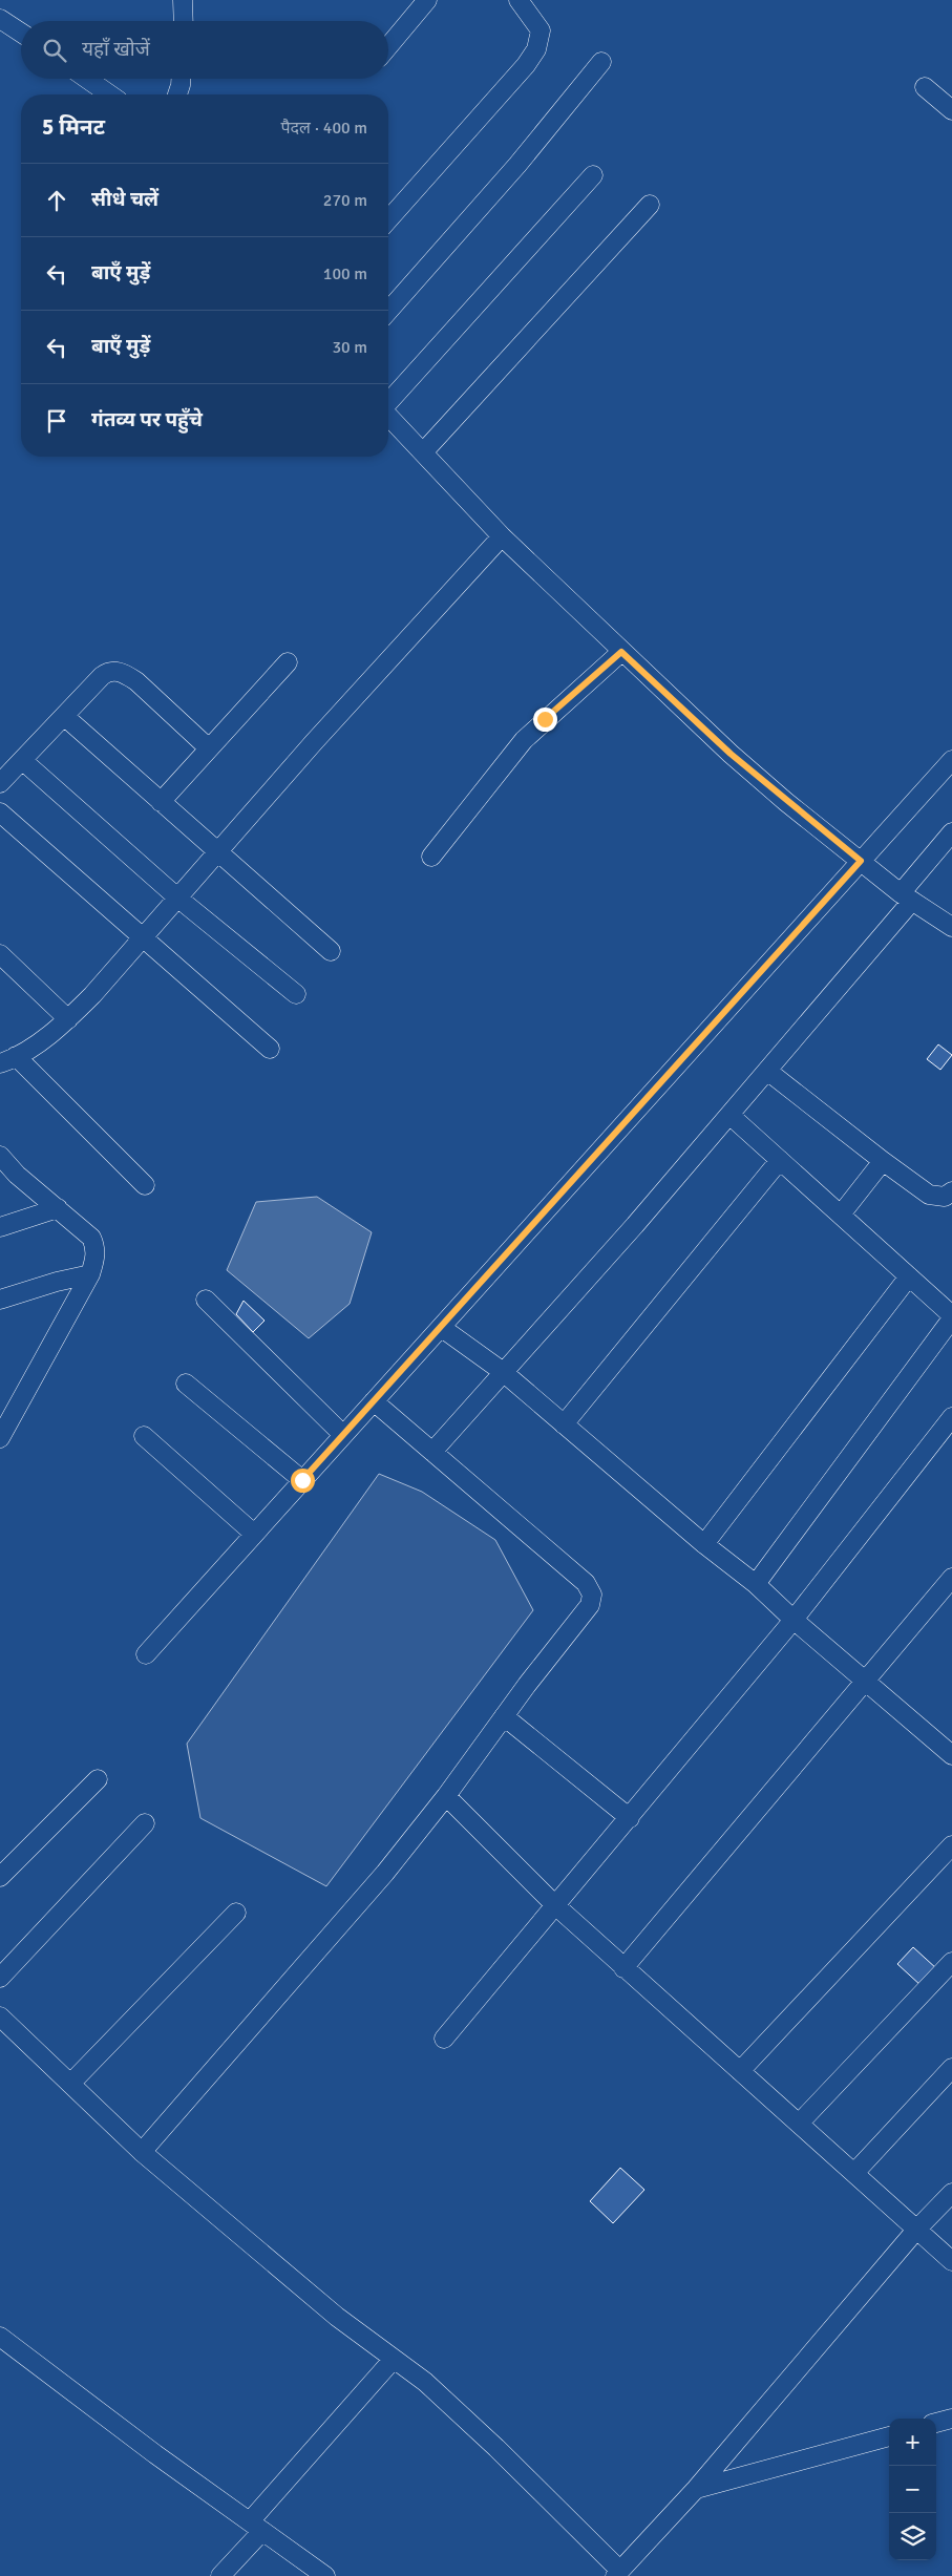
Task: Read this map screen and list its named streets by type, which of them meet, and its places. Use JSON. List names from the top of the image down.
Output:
{
  "page": {
    "search": "यहाँ खोजें",
    "heading": ["5 मिनट", "पैदल · 400 m"],
    "list": [
      ["सीधे चलें", "270 m"],
      ["बाएँ मुड़ें", "100 m"],
      ["बाएँ मुड़ें", "30 m"],
      "गंतव्य पर पहुँचे"
    ],
    "map_buttons": ["+", "−"]
  }
}
